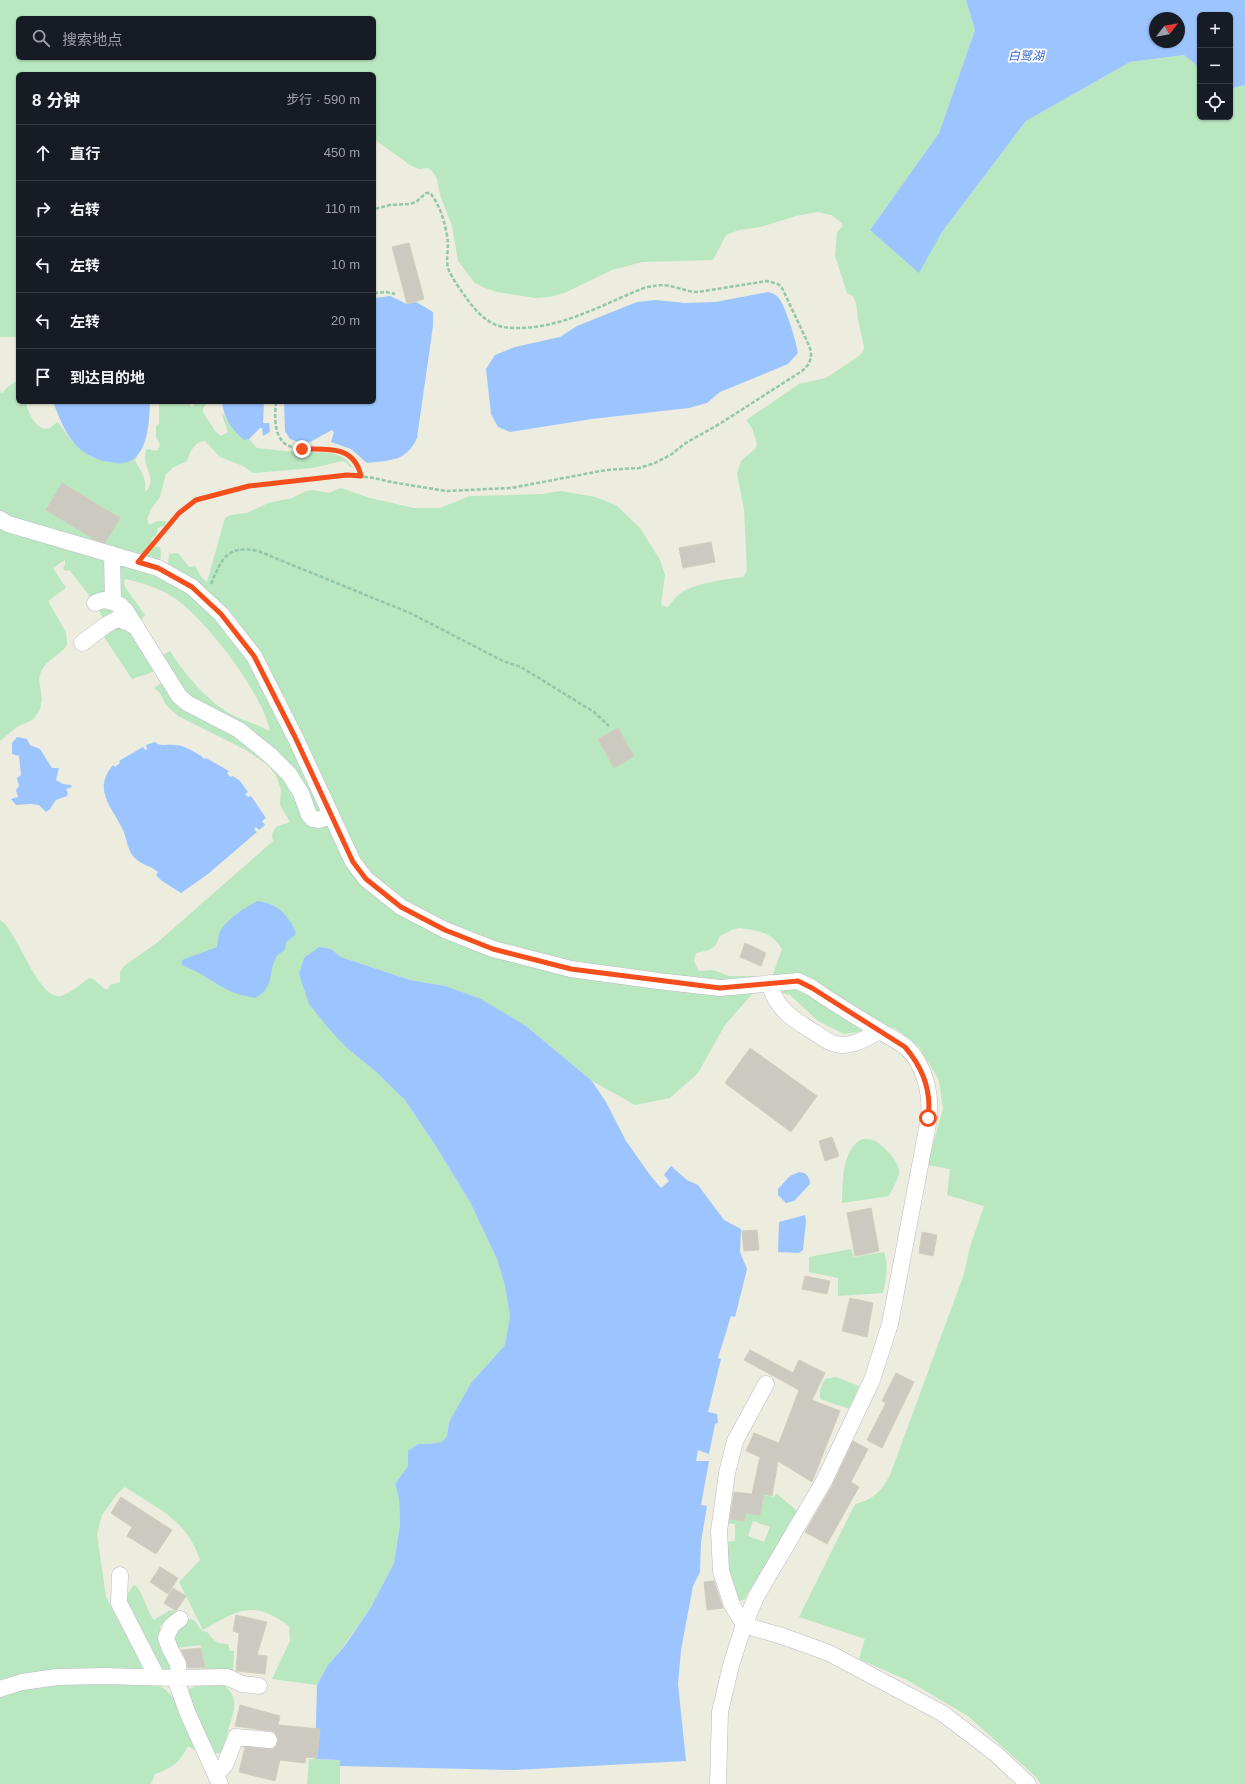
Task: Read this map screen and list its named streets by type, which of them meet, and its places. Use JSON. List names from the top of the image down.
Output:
{
  "water": ["白鹭湖"],
  "north": "top right",
  "page": {
    "map_buttons": ["+", "−"],
    "search": "搜索地点",
    "heading": ["8 分钟", "步行 · 590 m"],
    "list": [
      ["直行", "450 m"],
      ["右转", "110 m"],
      ["左转", "10 m"],
      ["左转", "20 m"],
      "到达目的地"
    ]
  }
}
